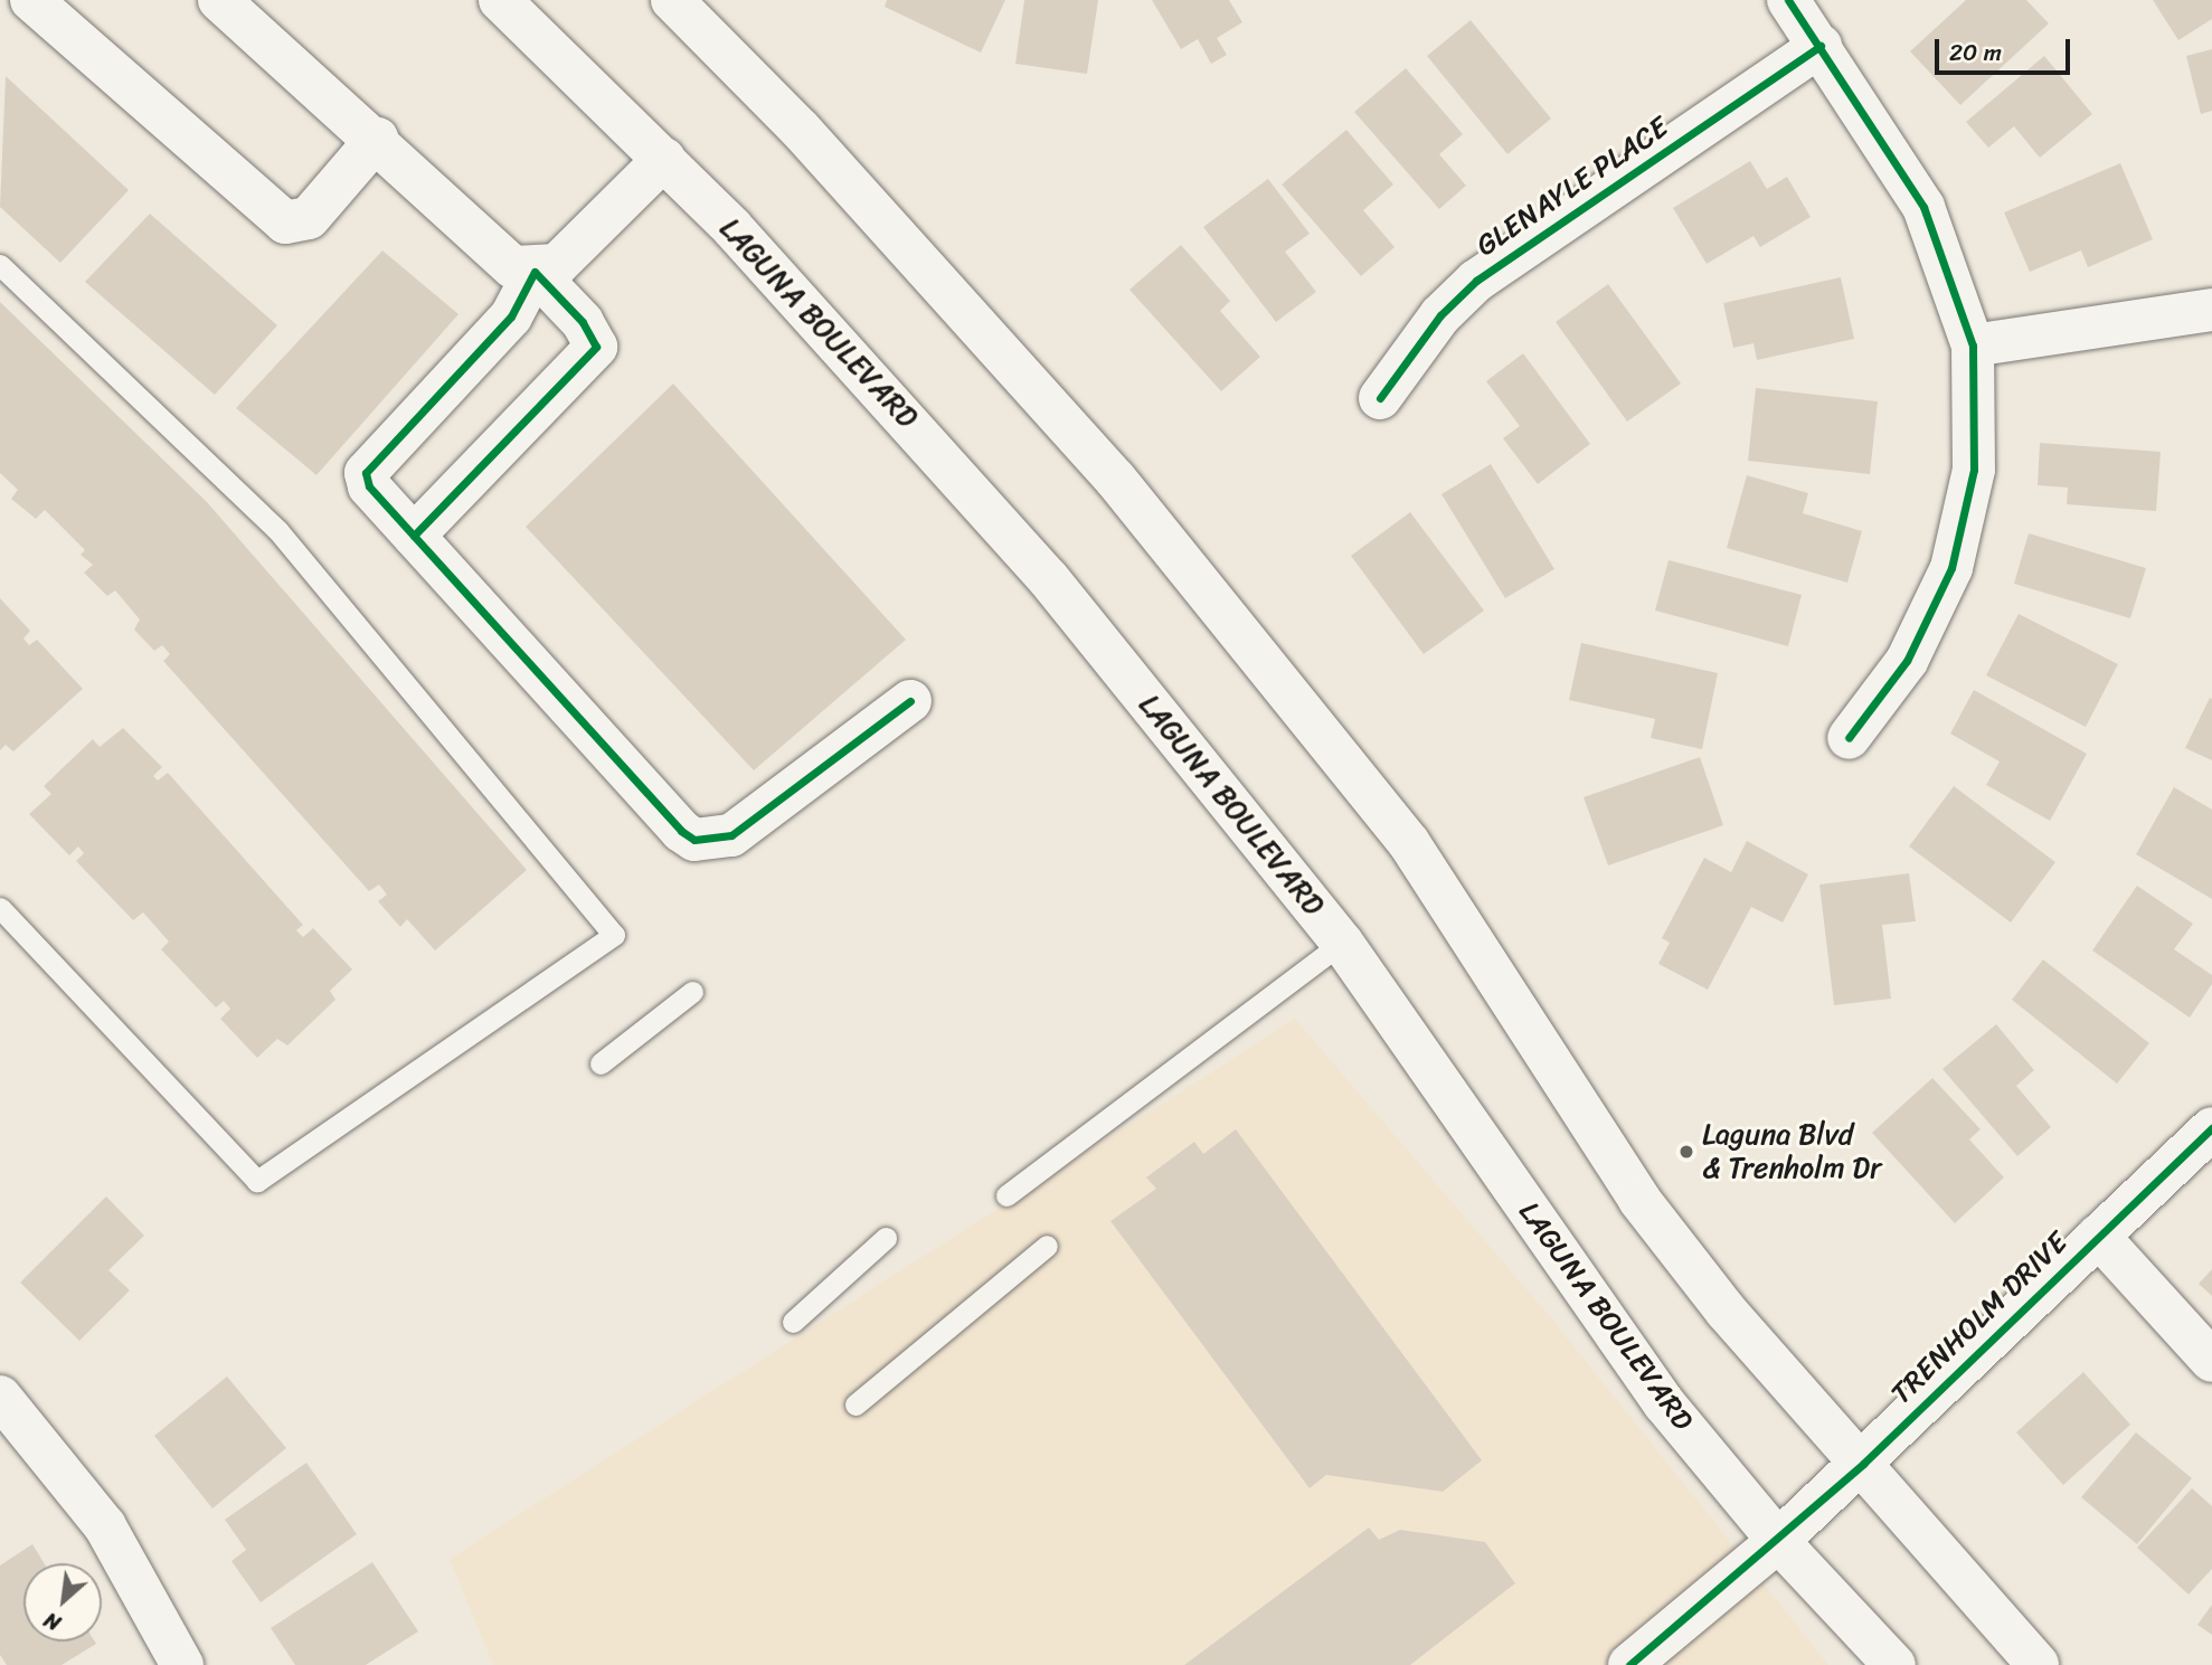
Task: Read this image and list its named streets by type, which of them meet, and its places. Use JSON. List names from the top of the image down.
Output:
{
  "streets": {
    "street": ["GLENAYLE PLACE", "LAGUNA BOULEVARD", "TRENHOLM DRIVE"]
  },
  "crossings": [
    ["LAGUNA BOULEVARD", "TRENHOLM DRIVE"]
  ],
  "places": ["Laguna Blvd & Trenholm Dr"],
  "scale_bar": "20 m",
  "north": "bottom left"
}
